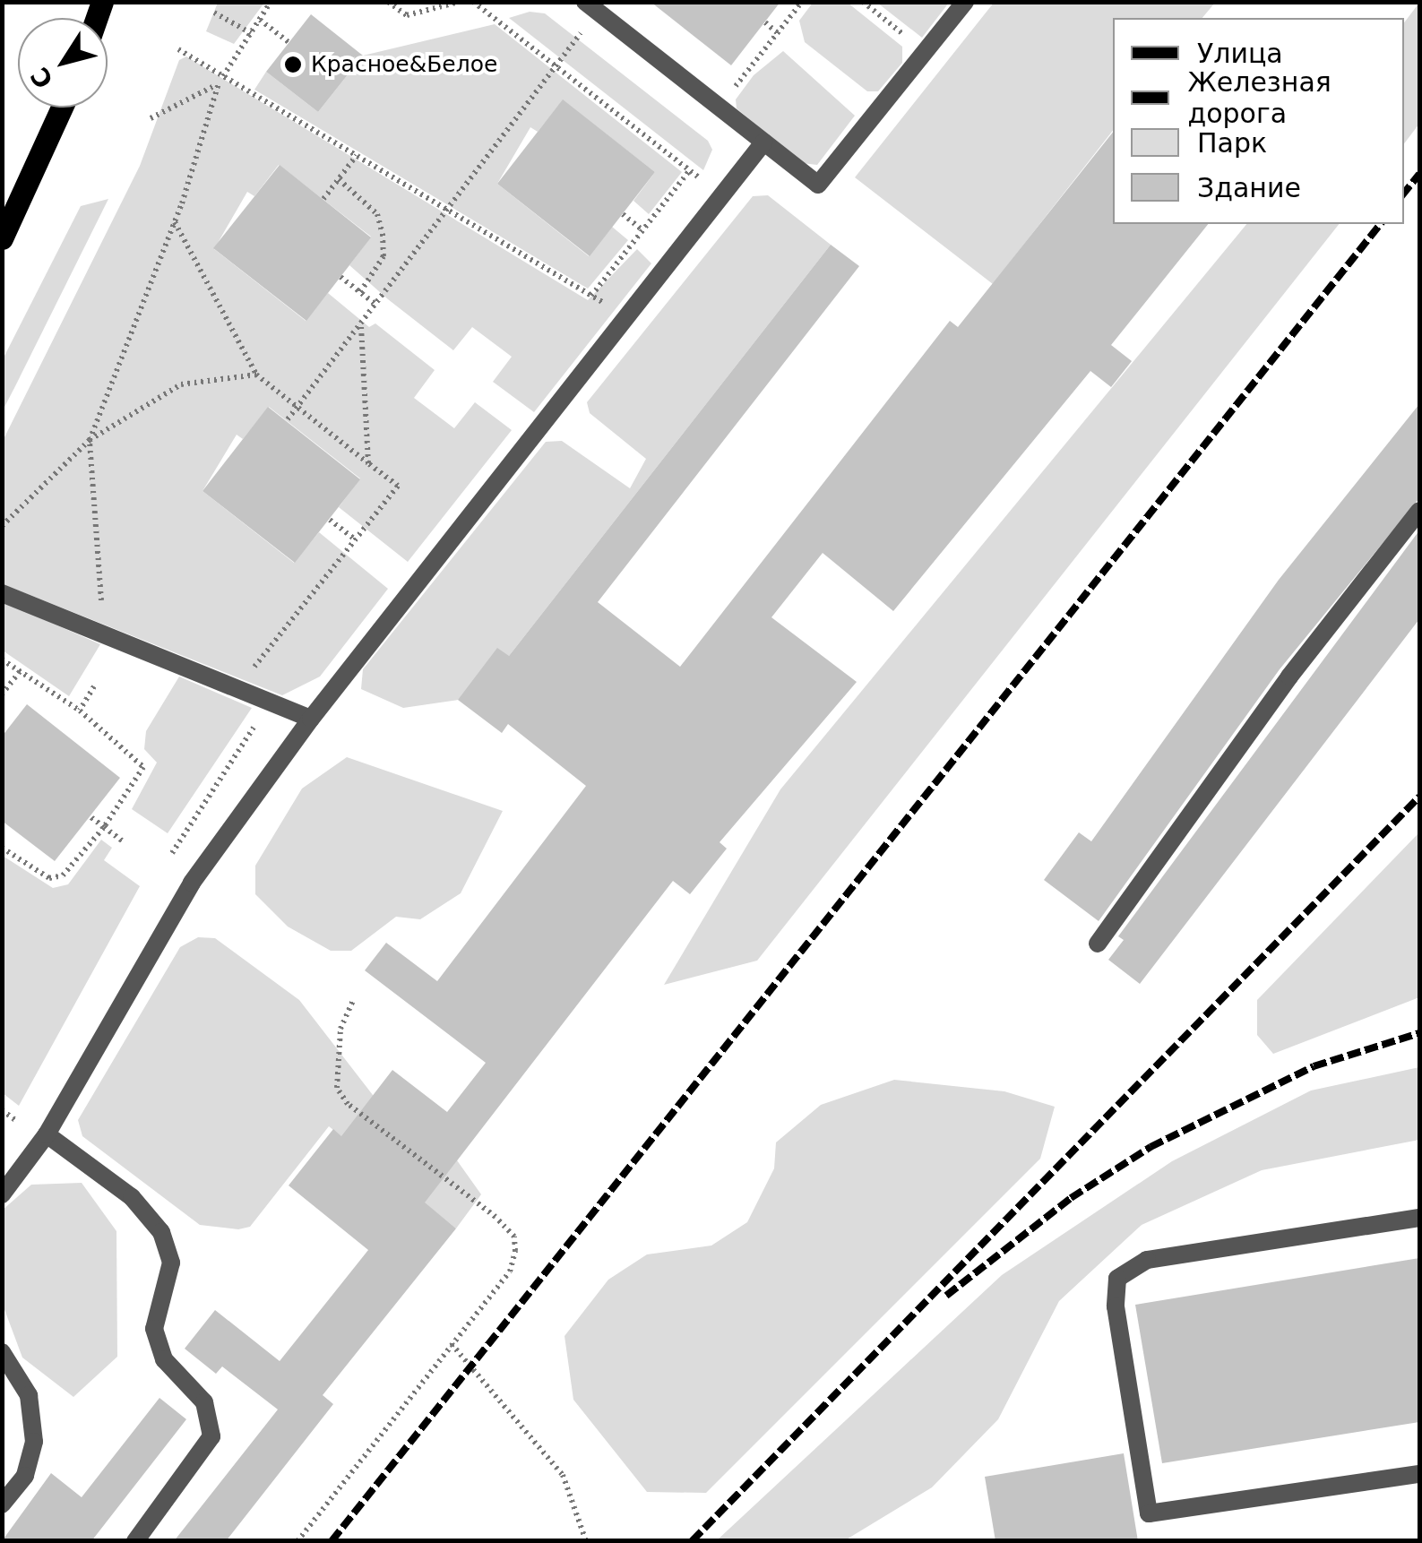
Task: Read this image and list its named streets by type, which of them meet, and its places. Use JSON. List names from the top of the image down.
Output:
{
  "places": ["Красное&Белое"],
  "legend": [
    "Улица",
    "Железная дорога",
    "Парк",
    "Здание"
  ],
  "north": "bottom left"
}
